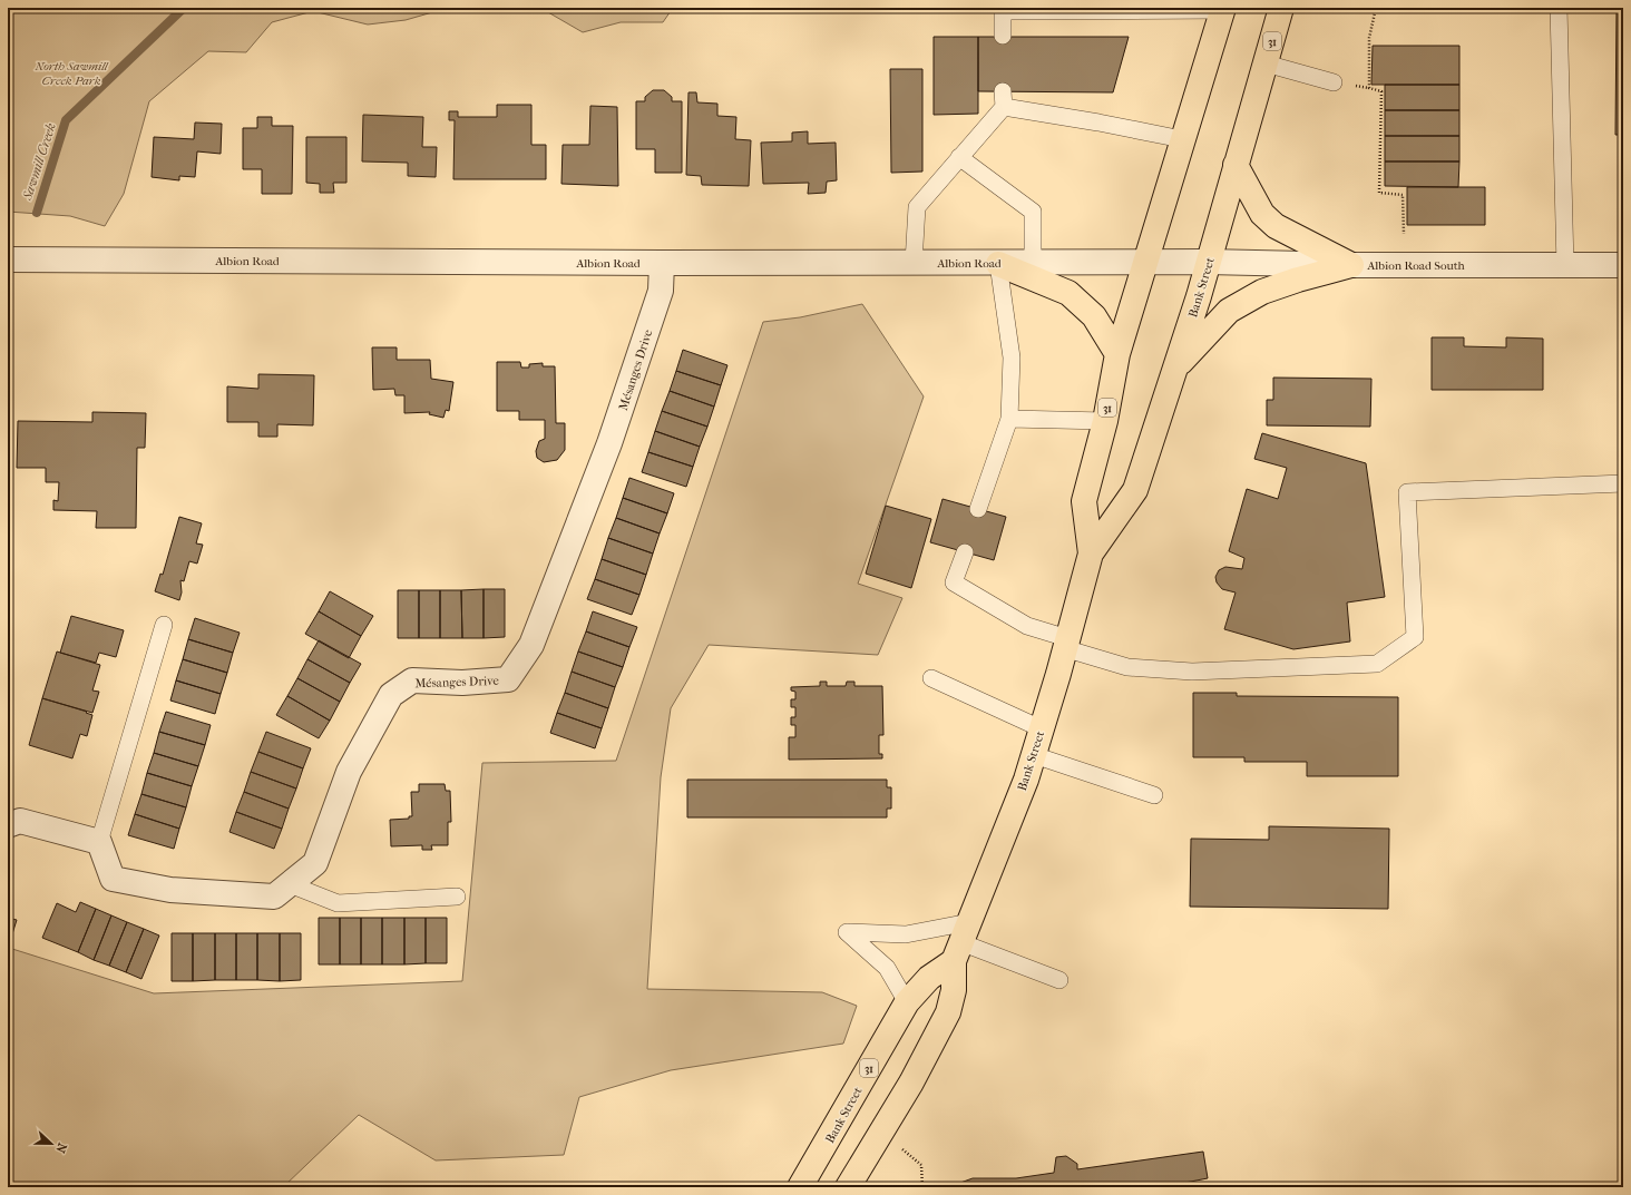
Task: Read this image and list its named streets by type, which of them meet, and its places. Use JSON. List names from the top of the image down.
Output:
{
  "streets": {
    "main road": ["31", "Bank Street"],
    "street": ["Albion Road", "Albion Road South", "Mésanges Drive"]
  },
  "crossings": [
    ["Albion Road", "Albion Road South"],
    ["Albion Road", "Bank Street"],
    ["Albion Road", "Mésanges Drive"],
    ["Albion Road South", "Bank Street"]
  ],
  "water": ["Sawmill Creek"],
  "parks": ["North Sawmill Creek Park"],
  "north": "right"
}
